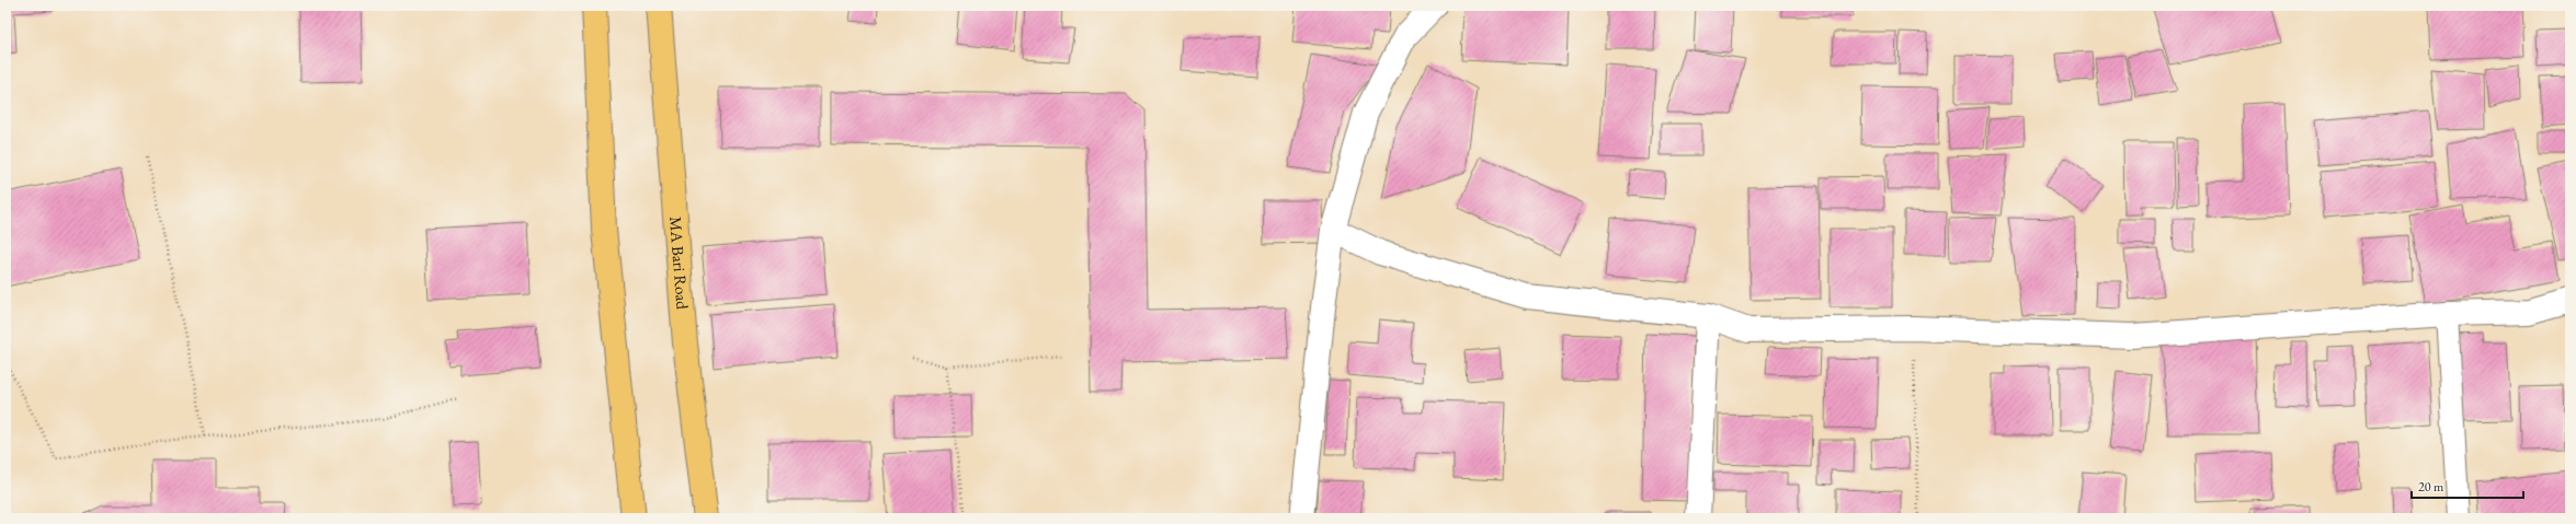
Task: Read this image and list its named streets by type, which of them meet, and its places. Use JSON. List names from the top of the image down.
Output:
{
  "streets": {
    "main road": ["MA Bari Road"]
  },
  "scale_bar": "20 m"
}
